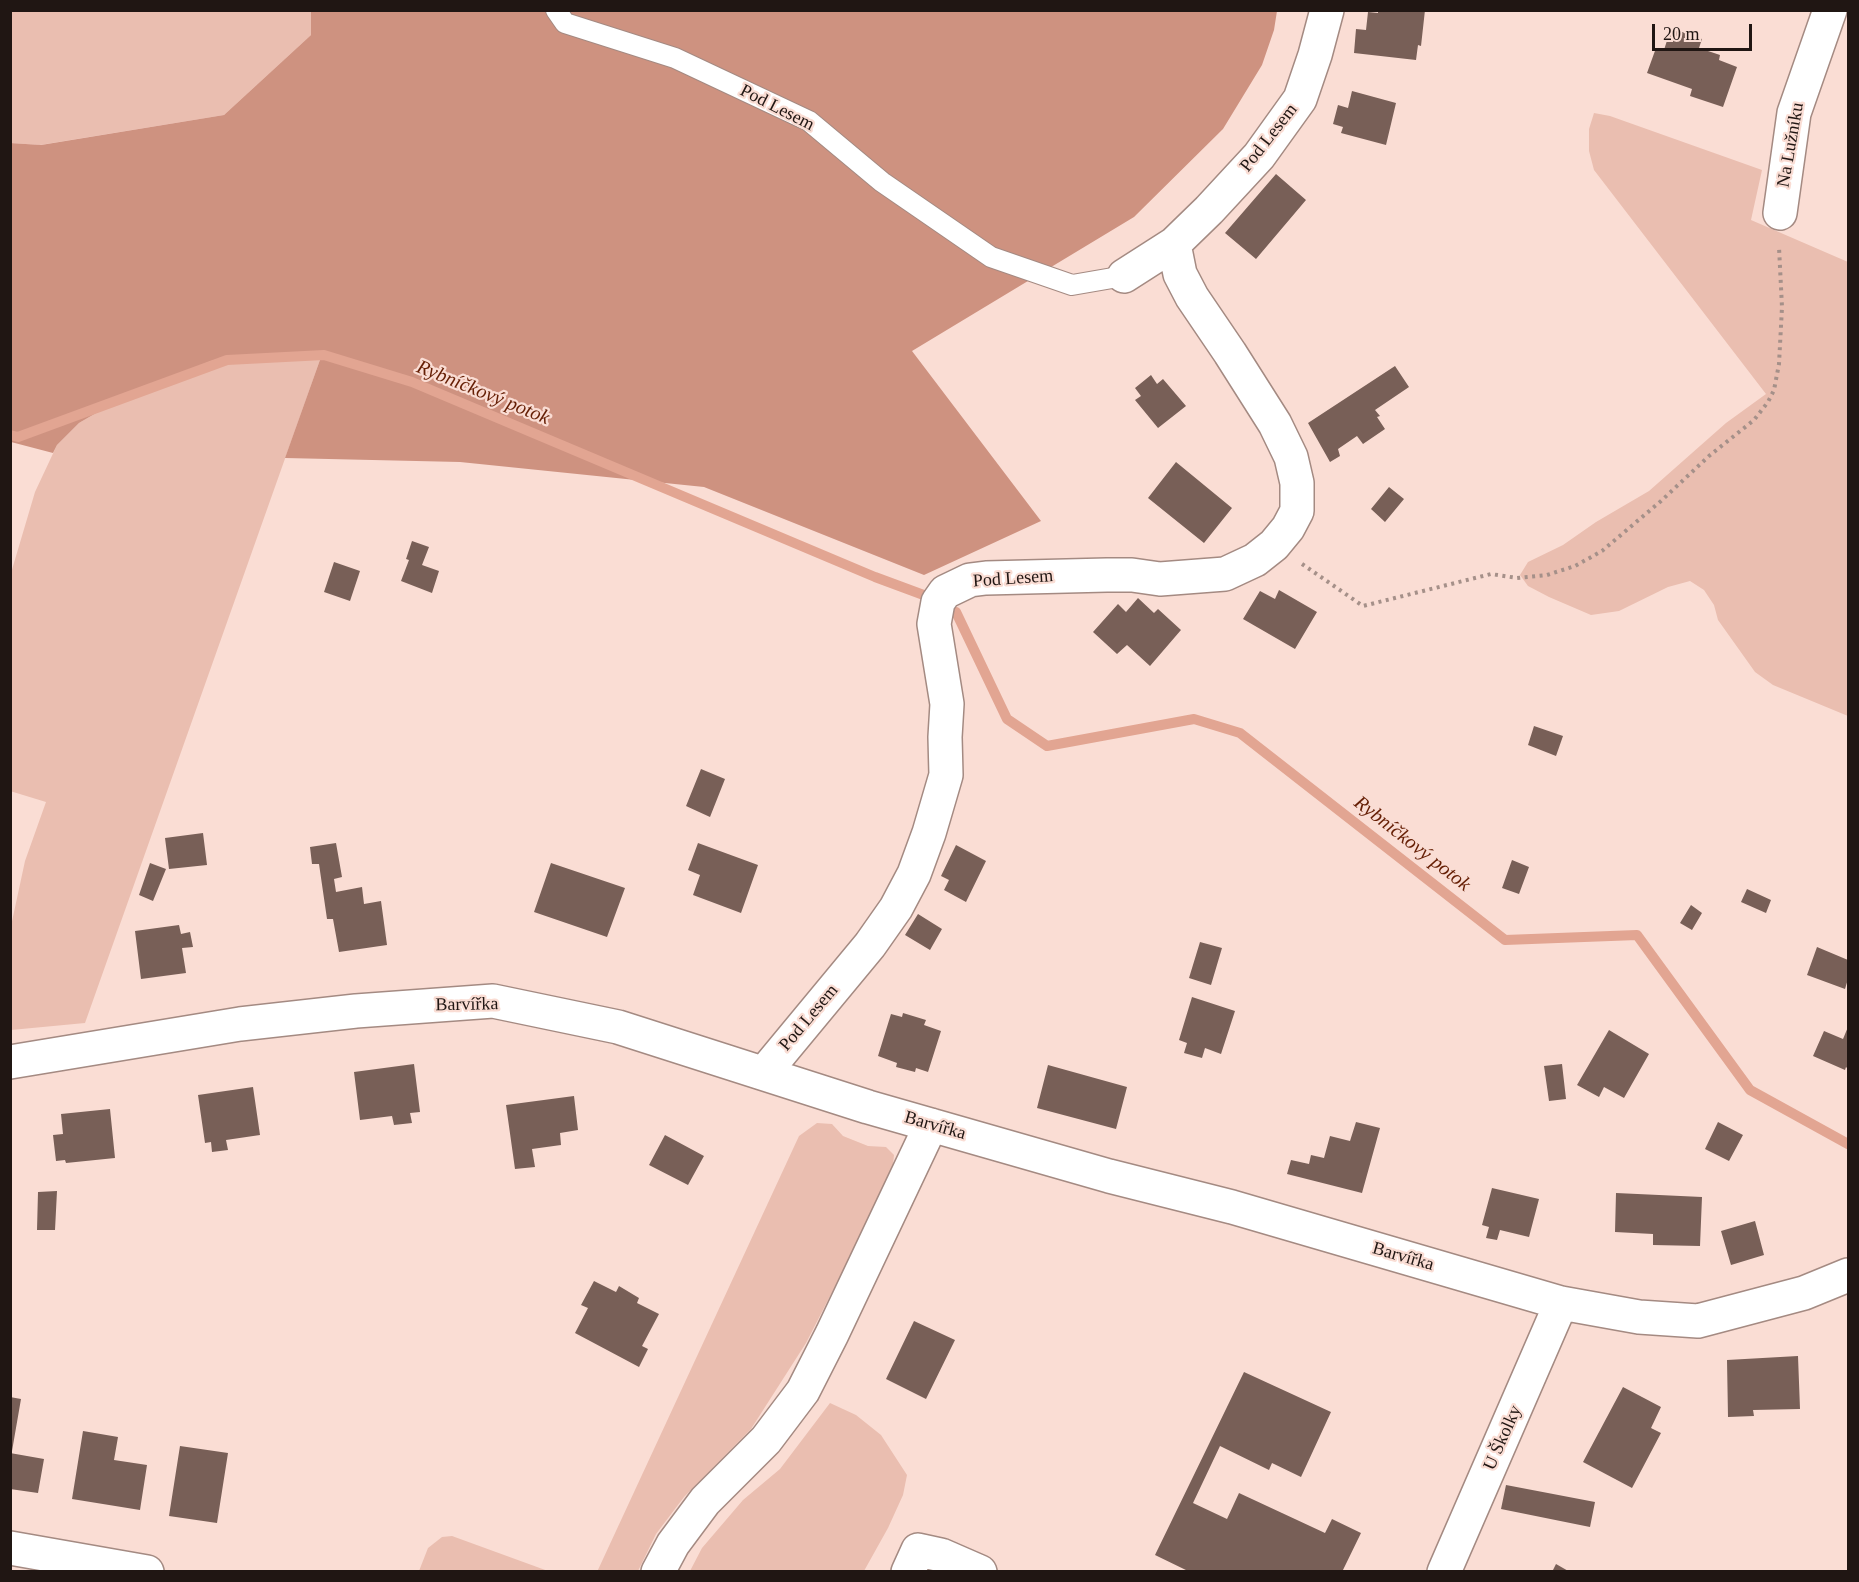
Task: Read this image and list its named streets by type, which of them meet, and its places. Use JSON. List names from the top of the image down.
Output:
{
  "streets": {
    "street": [
      "Pod Lesem",
      "Na Lužníku",
      "Barvířka",
      "U Školky"
    ]
  },
  "crossings": [
    ["Pod Lesem", "Barvířka"],
    ["Barvířka", "U Školky"]
  ],
  "water": ["Rybníčkový potok"],
  "scale_bar": "20 m"
}
